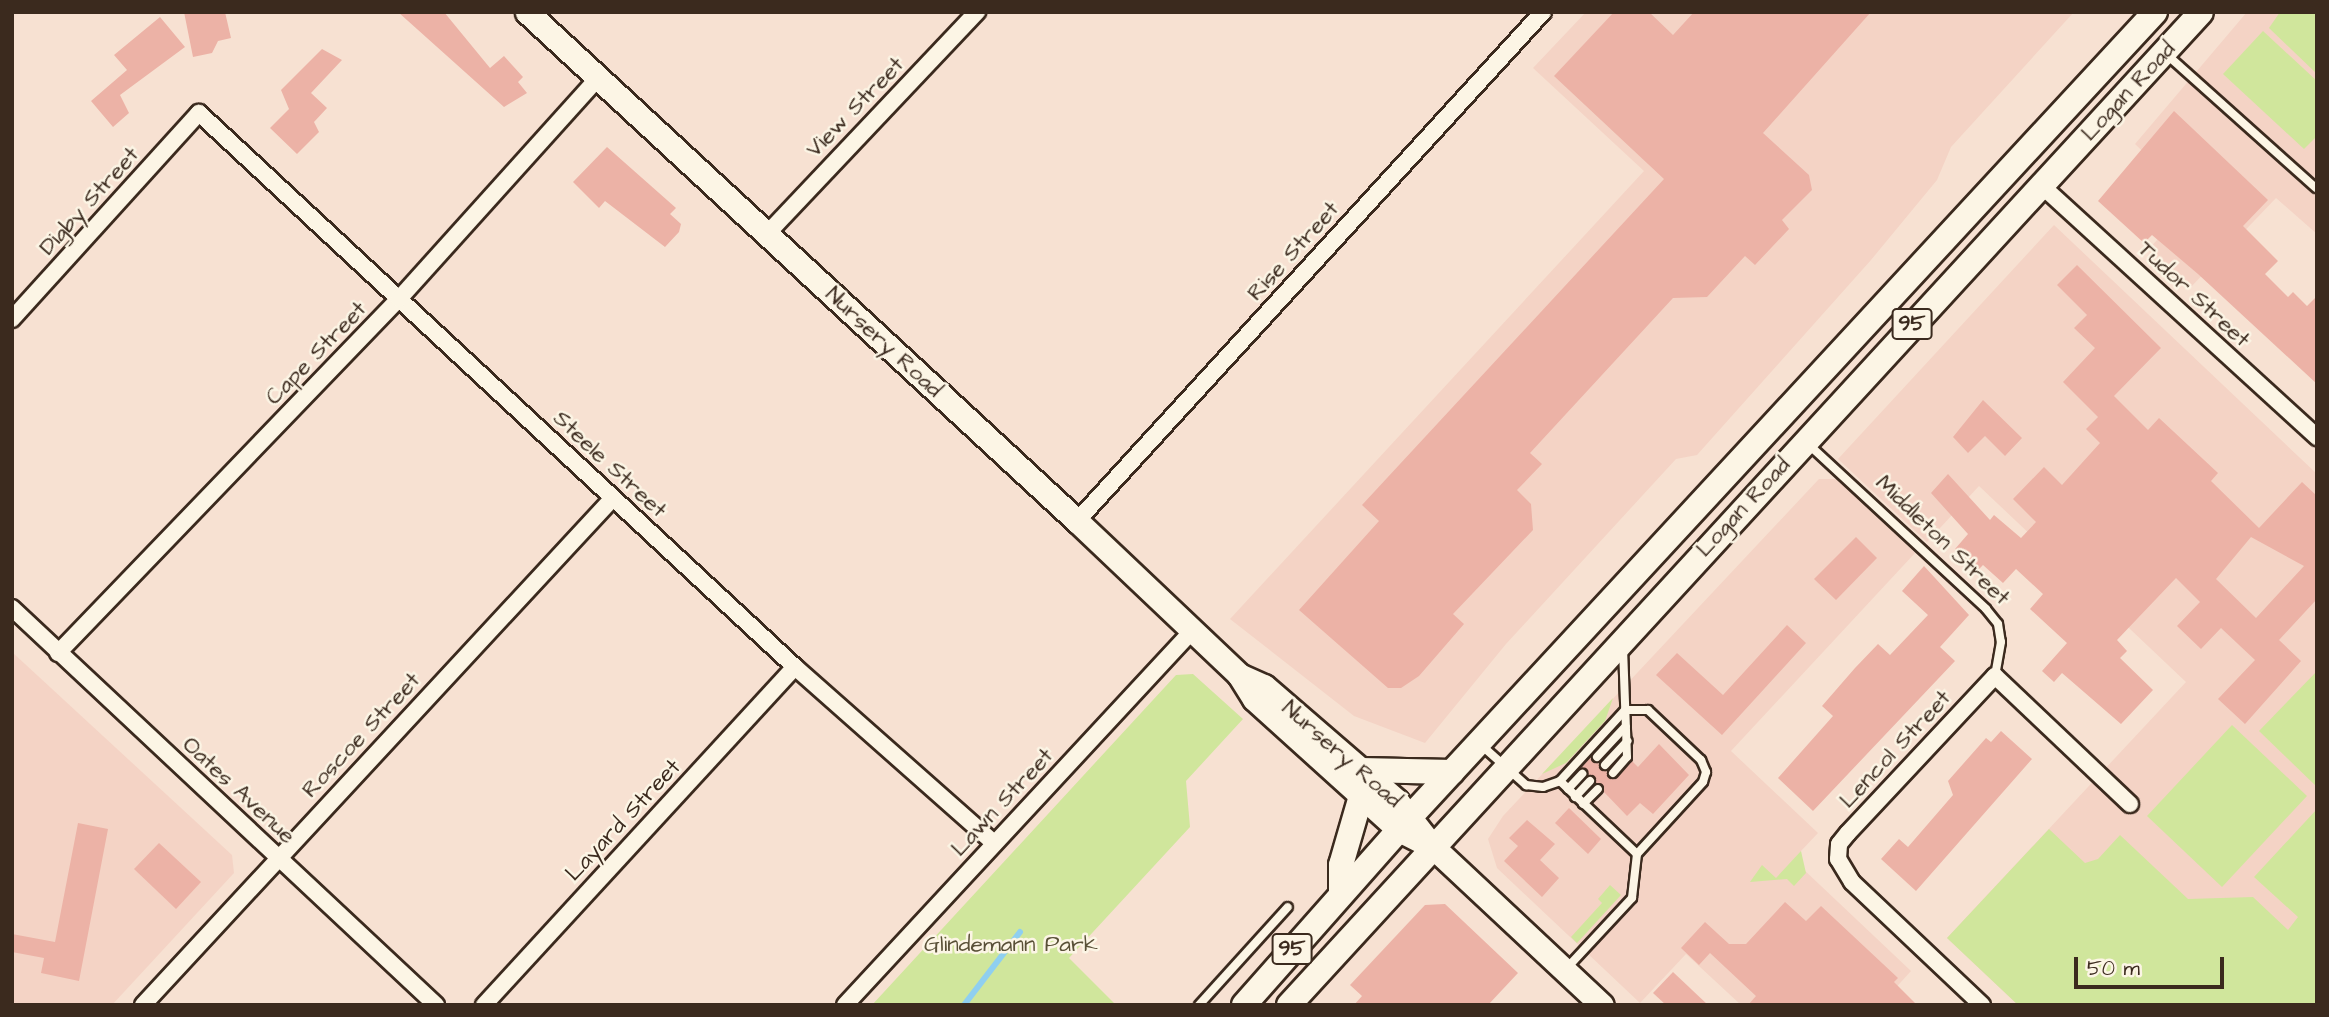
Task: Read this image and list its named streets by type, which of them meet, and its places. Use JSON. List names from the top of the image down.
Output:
{
  "streets": {
    "main road": ["Logan Road", "95", "Nursery Road"],
    "street": [
      "View Street",
      "Digby Street",
      "Rise Street",
      "Tudor Street",
      "Cape Street",
      "Steele Street",
      "Roscoe Street",
      "Lencol Street",
      "Oates Avenue",
      "Lawn Street",
      "Layard Street"
    ],
    "lane": ["Middleton Street"]
  },
  "crossings": [
    ["Logan Road", "Tudor Street"],
    ["Logan Road", "Nursery Road"],
    ["Logan Road", "Middleton Street"],
    ["View Street", "Nursery Road"],
    ["Digby Street", "Steele Street"],
    ["Rise Street", "Nursery Road"],
    ["Nursery Road", "Cape Street"],
    ["Nursery Road", "Lawn Street"],
    ["Cape Street", "Steele Street"],
    ["Cape Street", "Oates Avenue"],
    ["Steele Street", "Roscoe Street"],
    ["Steele Street", "Lawn Street"],
    ["Steele Street", "Layard Street"],
    ["Middleton Street", "Lencol Street"],
    ["Roscoe Street", "Oates Avenue"]
  ],
  "parks": ["Glindemann Park"],
  "scale_bar": "50 m"
}
